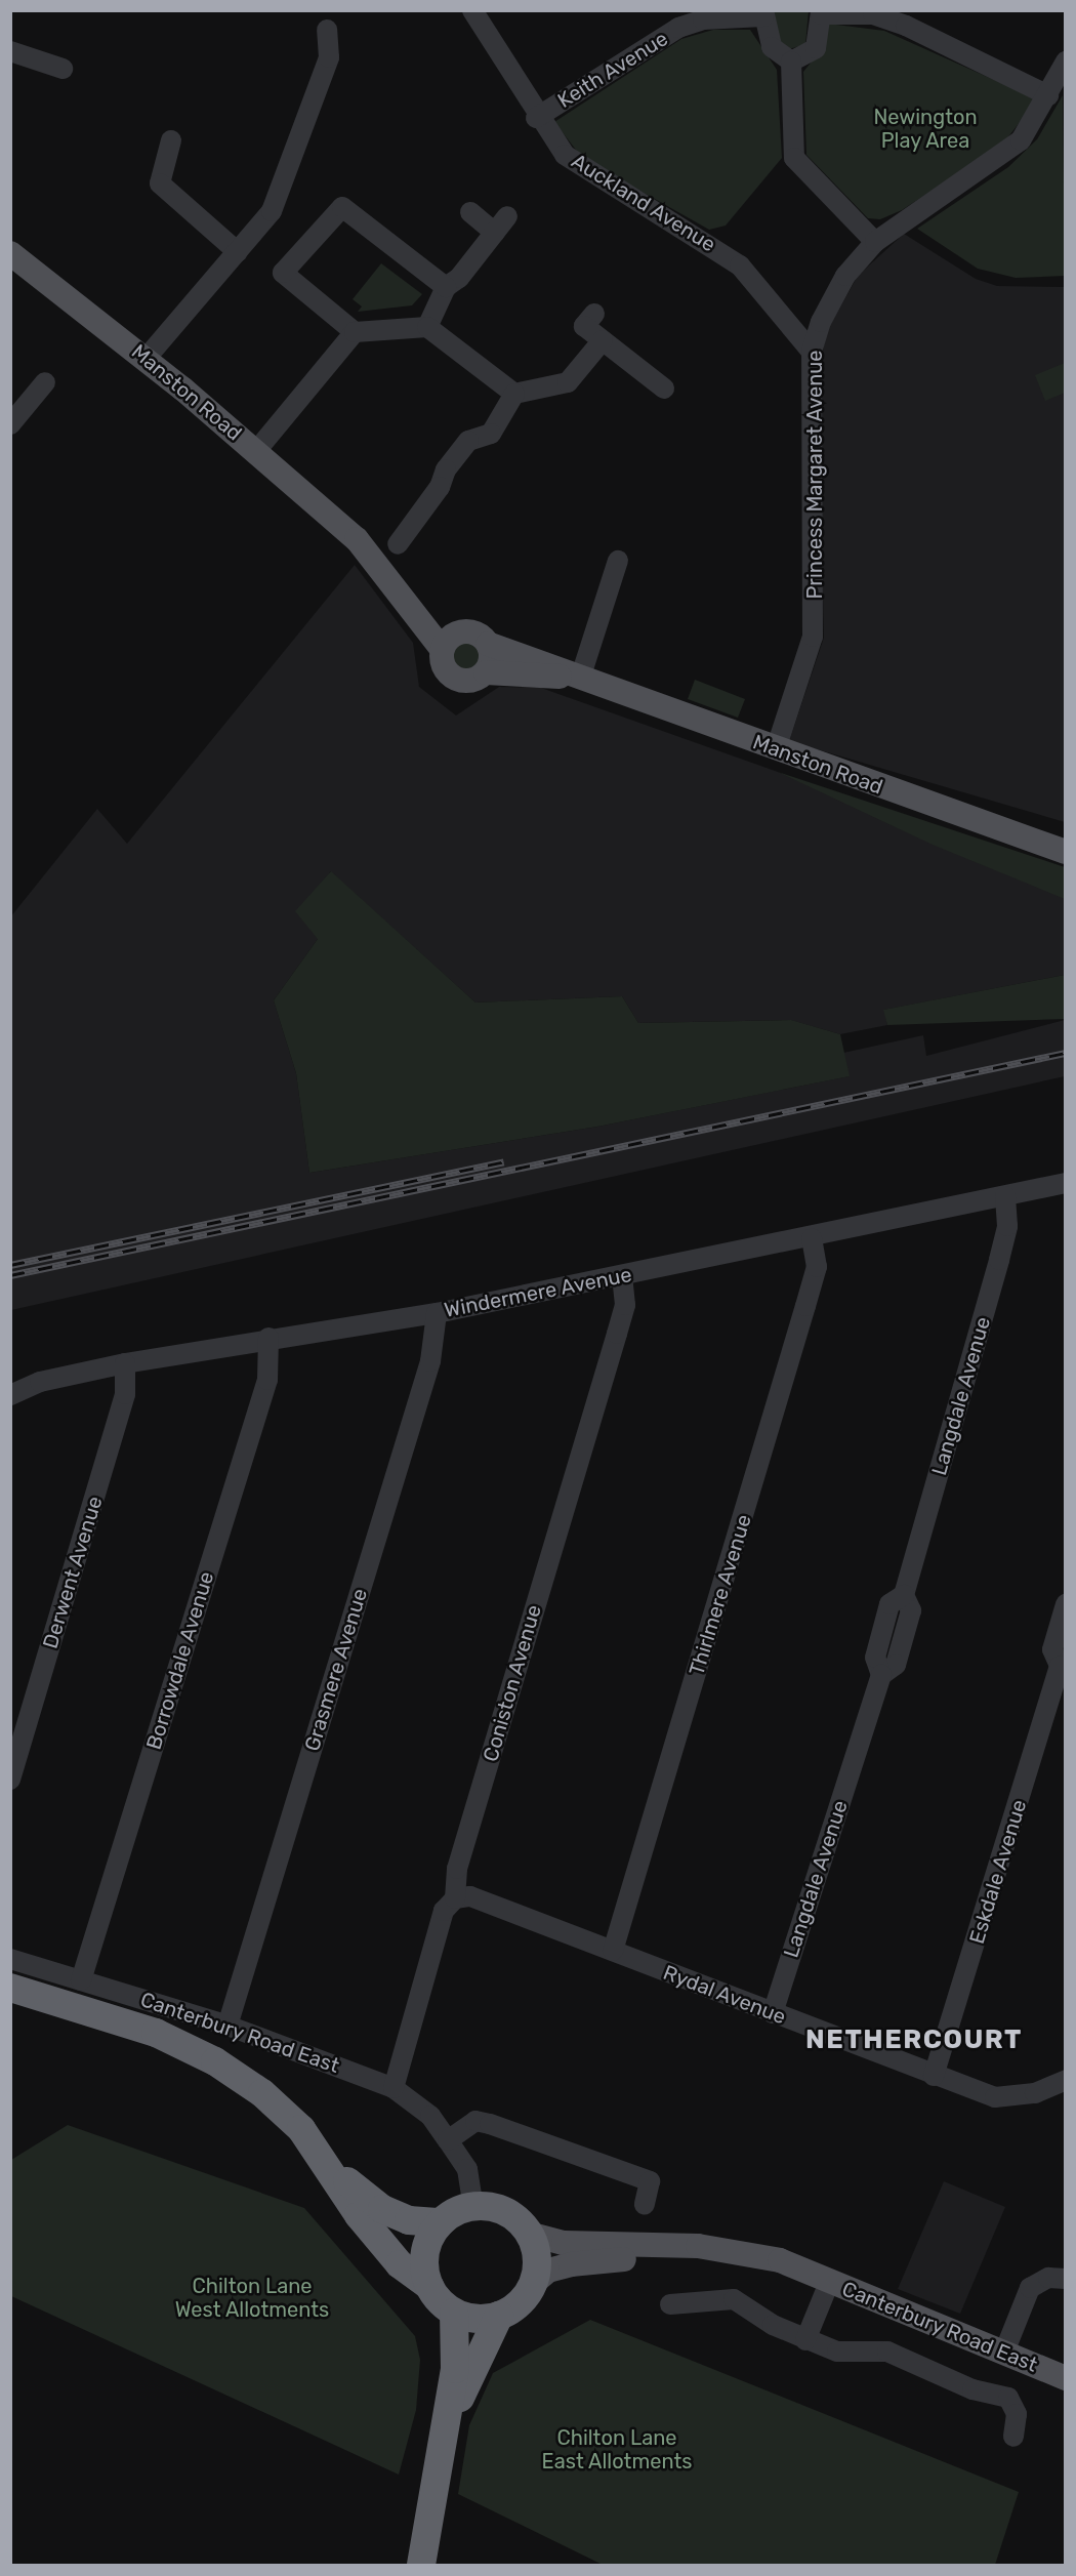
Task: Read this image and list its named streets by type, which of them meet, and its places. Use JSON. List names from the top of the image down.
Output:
{
  "streets": {
    "highway": ["Canterbury Road East"],
    "main road": ["Manston Road"],
    "street": [
      "Keith Avenue",
      "Auckland Avenue",
      "Princess Margaret Avenue",
      "Windermere Avenue",
      "Langdale Avenue",
      "Derwent Avenue",
      "Thirlmere Avenue",
      "Borrowdale Avenue",
      "Grasmere Avenue",
      "Coniston Avenue",
      "Eskdale Avenue",
      "Rydal Avenue"
    ]
  },
  "crossings": [
    ["Keith Avenue", "Auckland Avenue"],
    ["Auckland Avenue", "Princess Margaret Avenue"],
    ["Manston Road", "Princess Margaret Avenue"],
    ["Windermere Avenue", "Langdale Avenue"],
    ["Windermere Avenue", "Derwent Avenue"],
    ["Windermere Avenue", "Thirlmere Avenue"],
    ["Windermere Avenue", "Borrowdale Avenue"],
    ["Windermere Avenue", "Grasmere Avenue"],
    ["Windermere Avenue", "Coniston Avenue"],
    ["Langdale Avenue", "Rydal Avenue"],
    ["Thirlmere Avenue", "Rydal Avenue"],
    ["Borrowdale Avenue", "Canterbury Road East"],
    ["Grasmere Avenue", "Canterbury Road East"],
    ["Coniston Avenue", "Rydal Avenue"],
    ["Coniston Avenue", "Canterbury Road East"],
    ["Eskdale Avenue", "Rydal Avenue"]
  ],
  "districts": ["NETHERCOURT"],
  "parks": ["Newington Play Area", "Chilton Lane West Allotments", "Chilton Lane East Allotments"]
}
